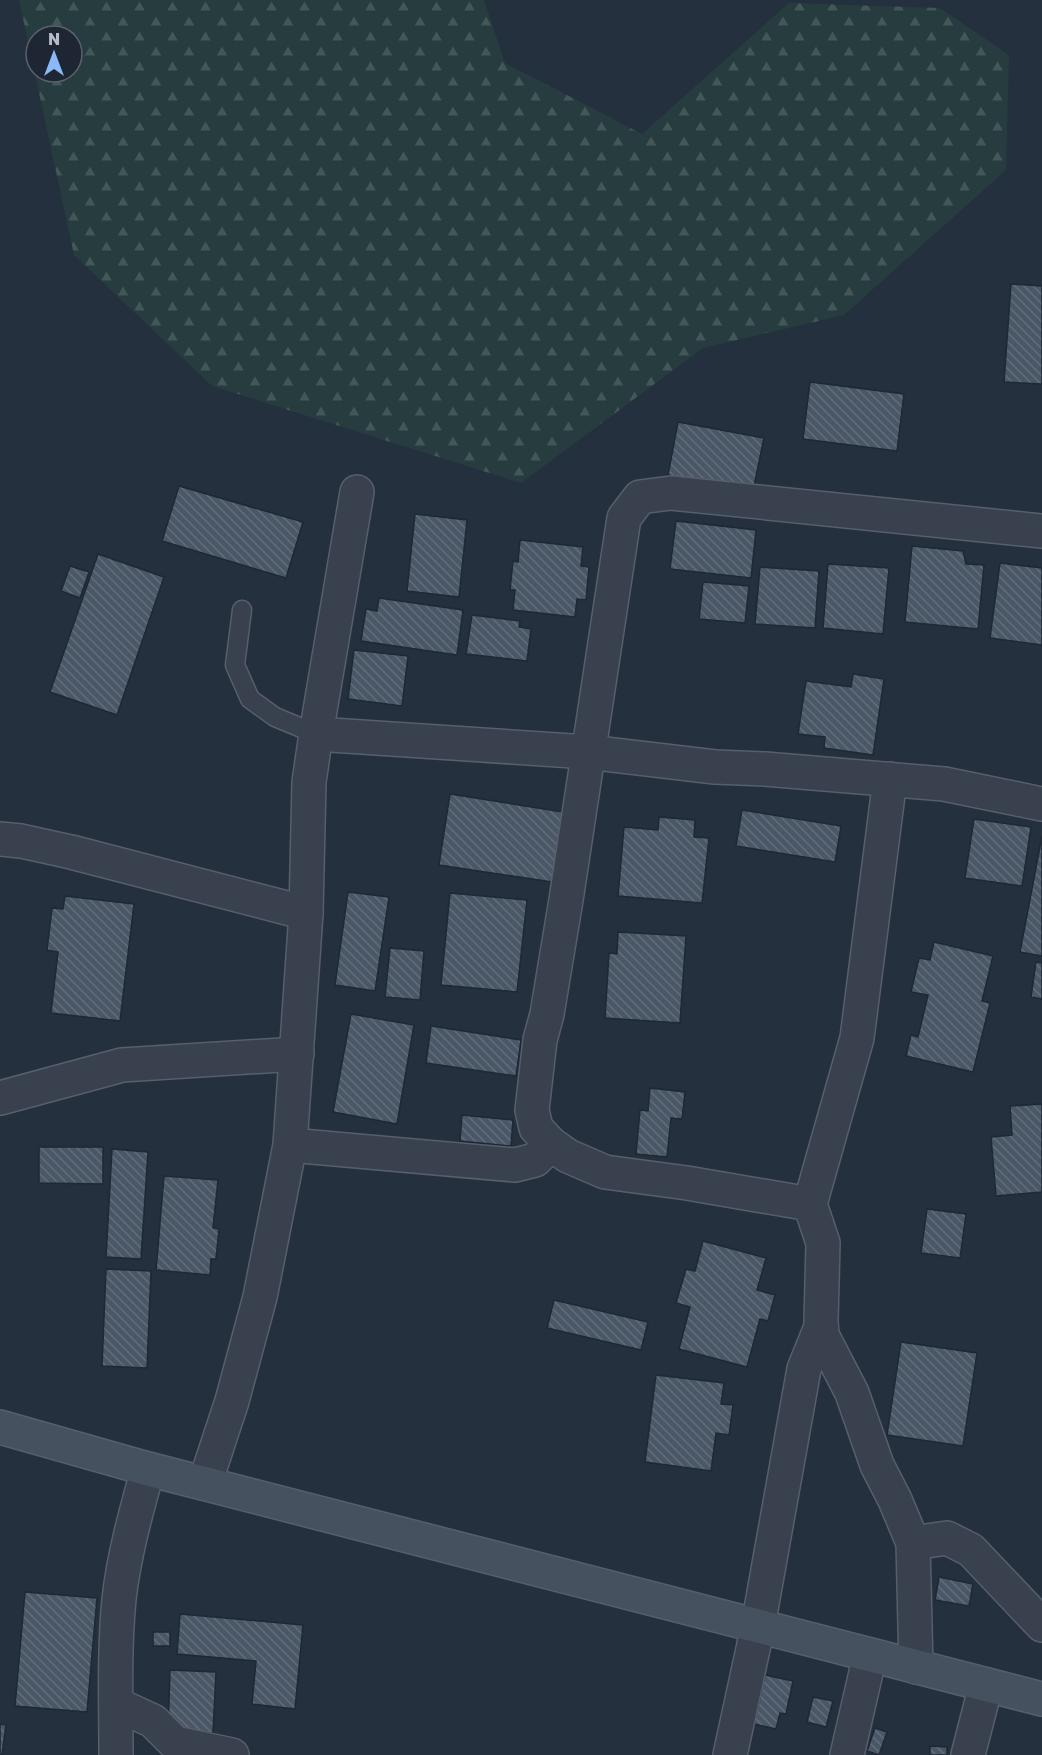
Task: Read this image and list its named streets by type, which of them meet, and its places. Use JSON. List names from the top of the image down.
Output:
{
  "north": "top"
}
